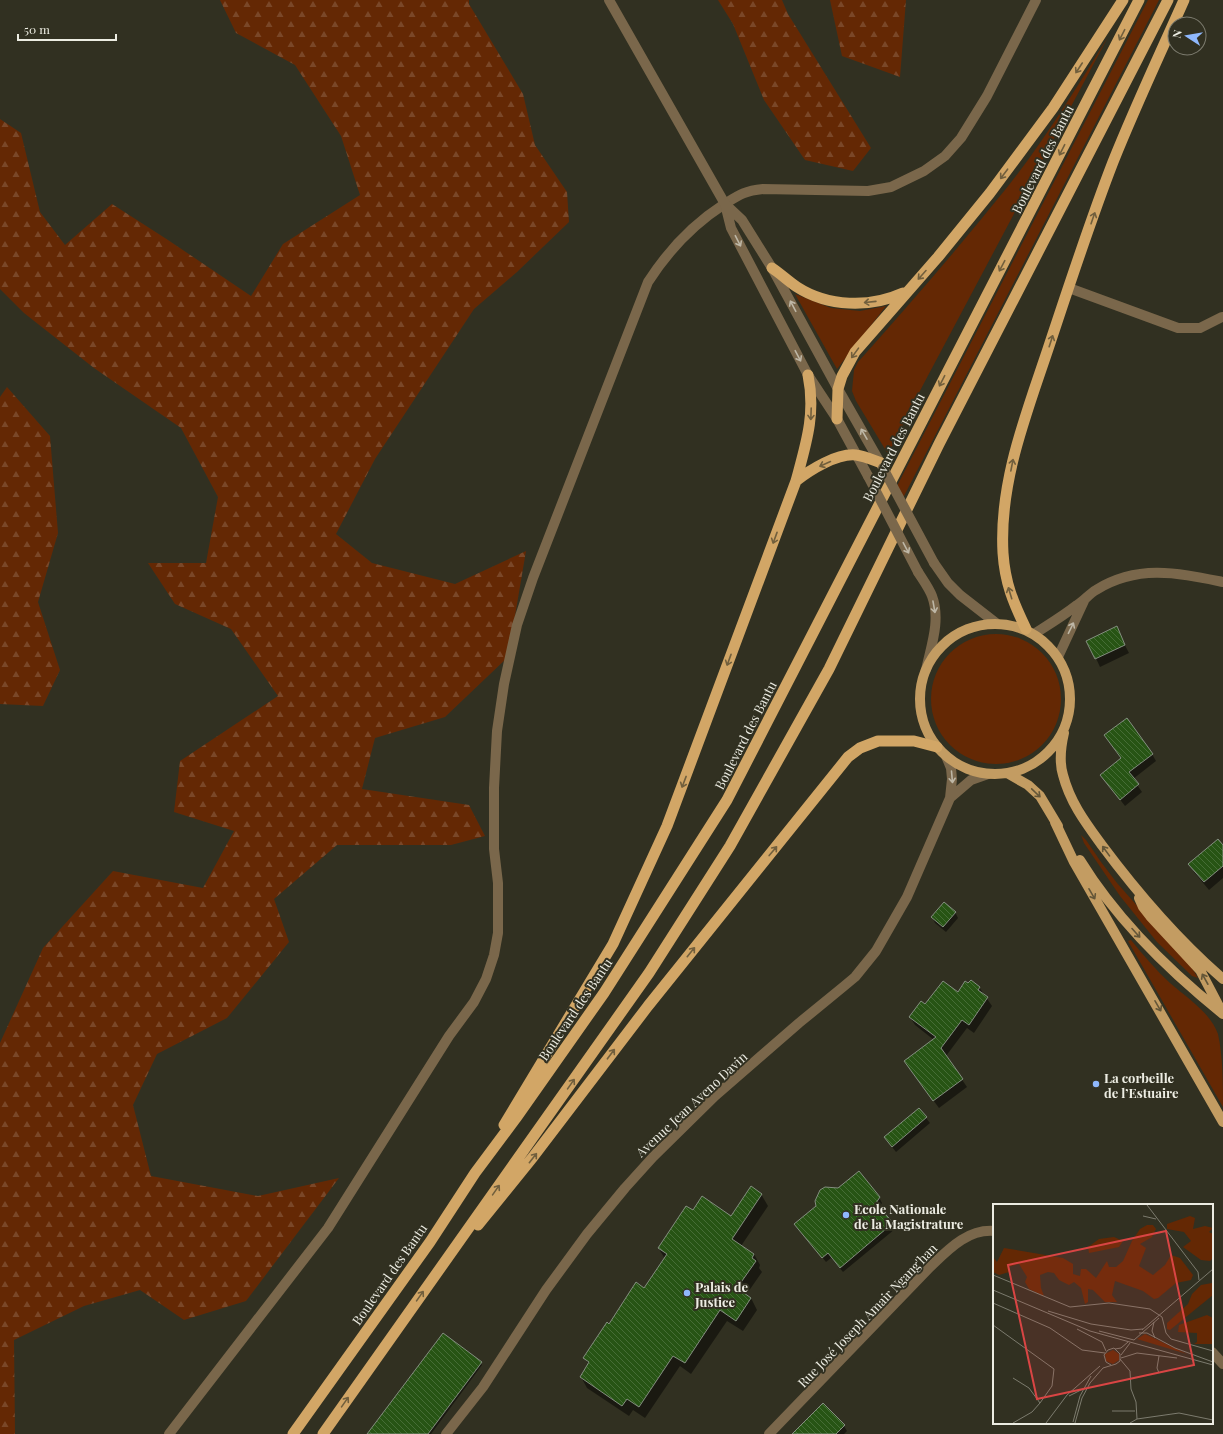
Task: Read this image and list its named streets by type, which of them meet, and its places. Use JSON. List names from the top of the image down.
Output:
{
  "streets": {
    "highway": ["Boulevard des Bantu"],
    "street": ["Avenue Jean Aveno Davin", "Rue José Joseph Amair Ngang'han"]
  },
  "places": ["La corbeille de l’Estuaire", "Ecole Nationale de la Magistrature", "Palais de Justice"],
  "scale_bar": "50 m",
  "north": "left"
}
